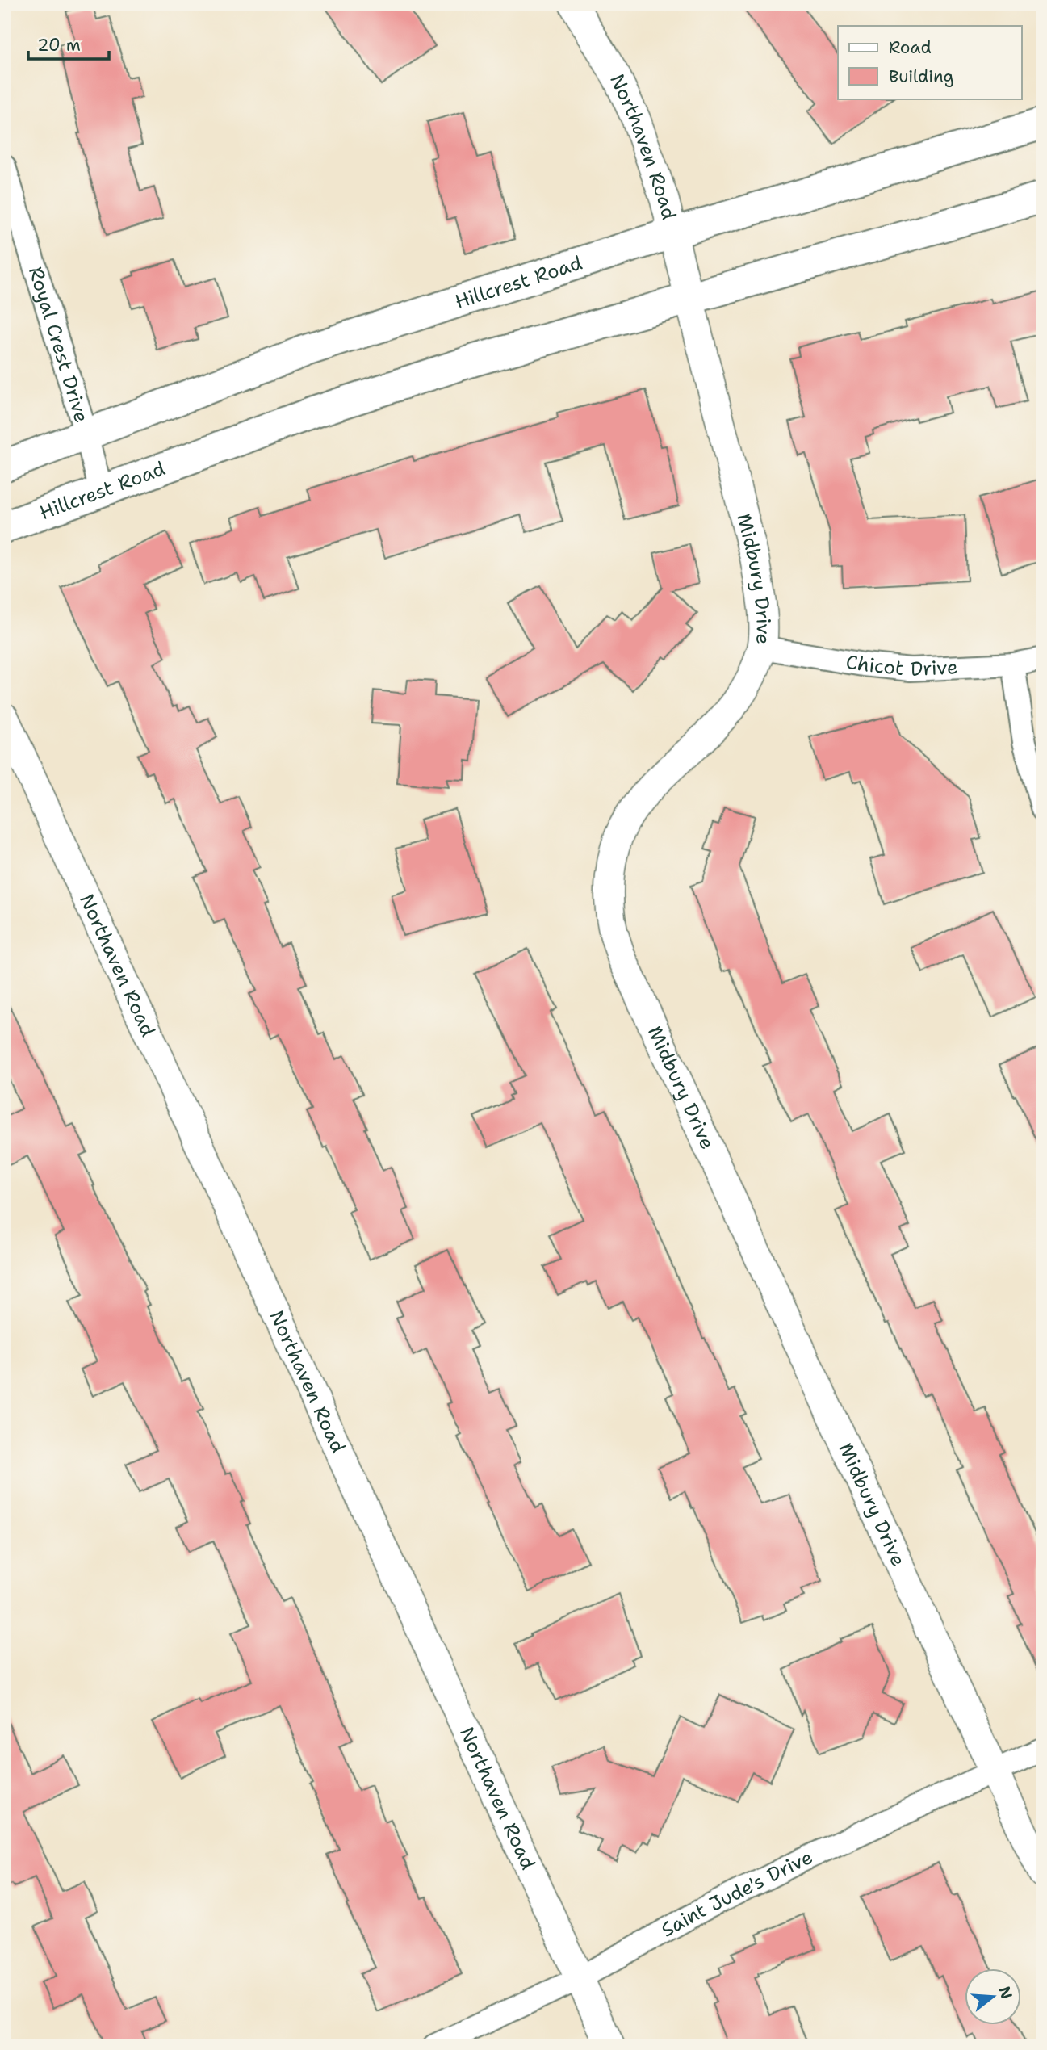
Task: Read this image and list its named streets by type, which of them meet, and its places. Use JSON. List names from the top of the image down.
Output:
{
  "streets": {
    "main road": ["Hillcrest Road"],
    "street": [
      "Northaven Road",
      "Royal Crest Drive",
      "Midbury Drive",
      "Chicot Drive",
      "Saint Jude's Drive"
    ]
  },
  "crossings": [
    ["Northaven Road", "Hillcrest Road"],
    ["Northaven Road", "Midbury Drive"],
    ["Northaven Road", "Saint Jude's Drive"],
    ["Hillcrest Road", "Royal Crest Drive"],
    ["Hillcrest Road", "Midbury Drive"],
    ["Midbury Drive", "Chicot Drive"],
    ["Midbury Drive", "Saint Jude's Drive"]
  ],
  "legend": ["Road", "Building"],
  "scale_bar": "20 m",
  "north": "right"
}
